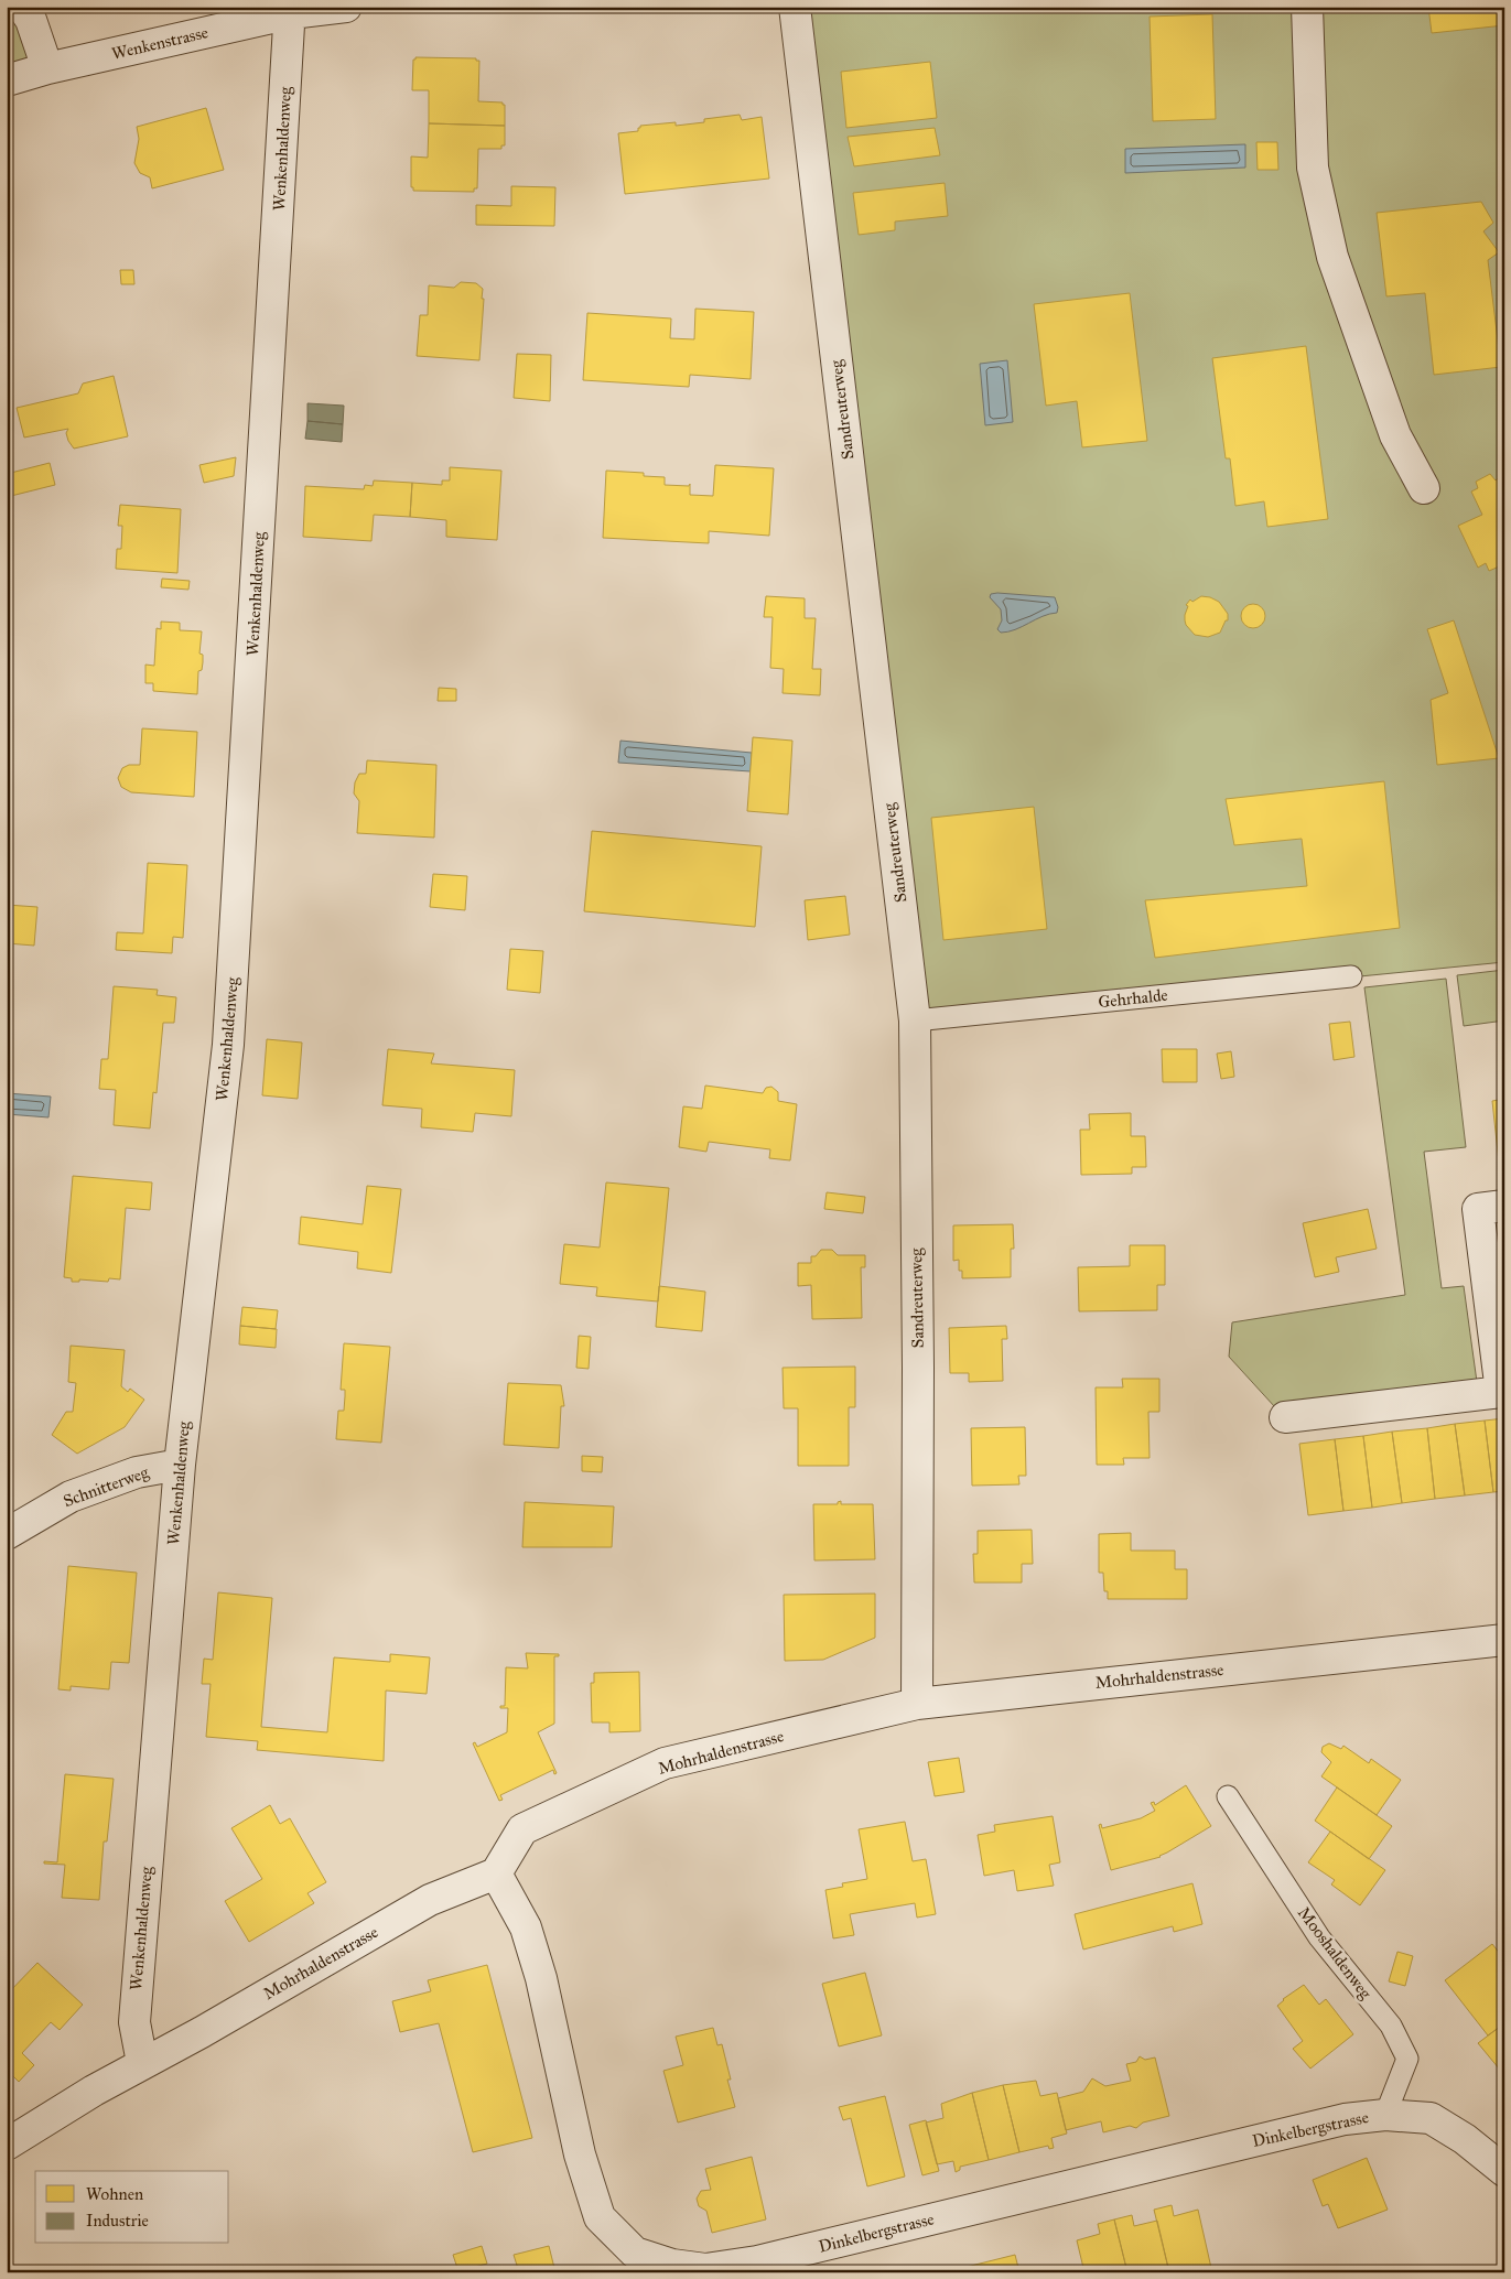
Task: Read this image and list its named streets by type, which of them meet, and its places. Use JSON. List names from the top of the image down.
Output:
{
  "streets": {
    "street": [
      "Wenkenstrasse",
      "Wenkenhaldenweg",
      "Sandreuterweg",
      "Schnitterweg",
      "Mohrhaldenstrasse",
      "Dinkelbergstrasse"
    ],
    "lane": ["Gehrhalde", "Mooshaldenweg"]
  },
  "crossings": [
    ["Wenkenstrasse", "Wenkenhaldenweg"],
    ["Wenkenhaldenweg", "Schnitterweg"],
    ["Wenkenhaldenweg", "Mohrhaldenstrasse"],
    ["Sandreuterweg", "Gehrhalde"],
    ["Sandreuterweg", "Mohrhaldenstrasse"],
    ["Mohrhaldenstrasse", "Dinkelbergstrasse"],
    ["Mooshaldenweg", "Dinkelbergstrasse"]
  ],
  "legend": ["Wohnen", "Industrie"]
}
